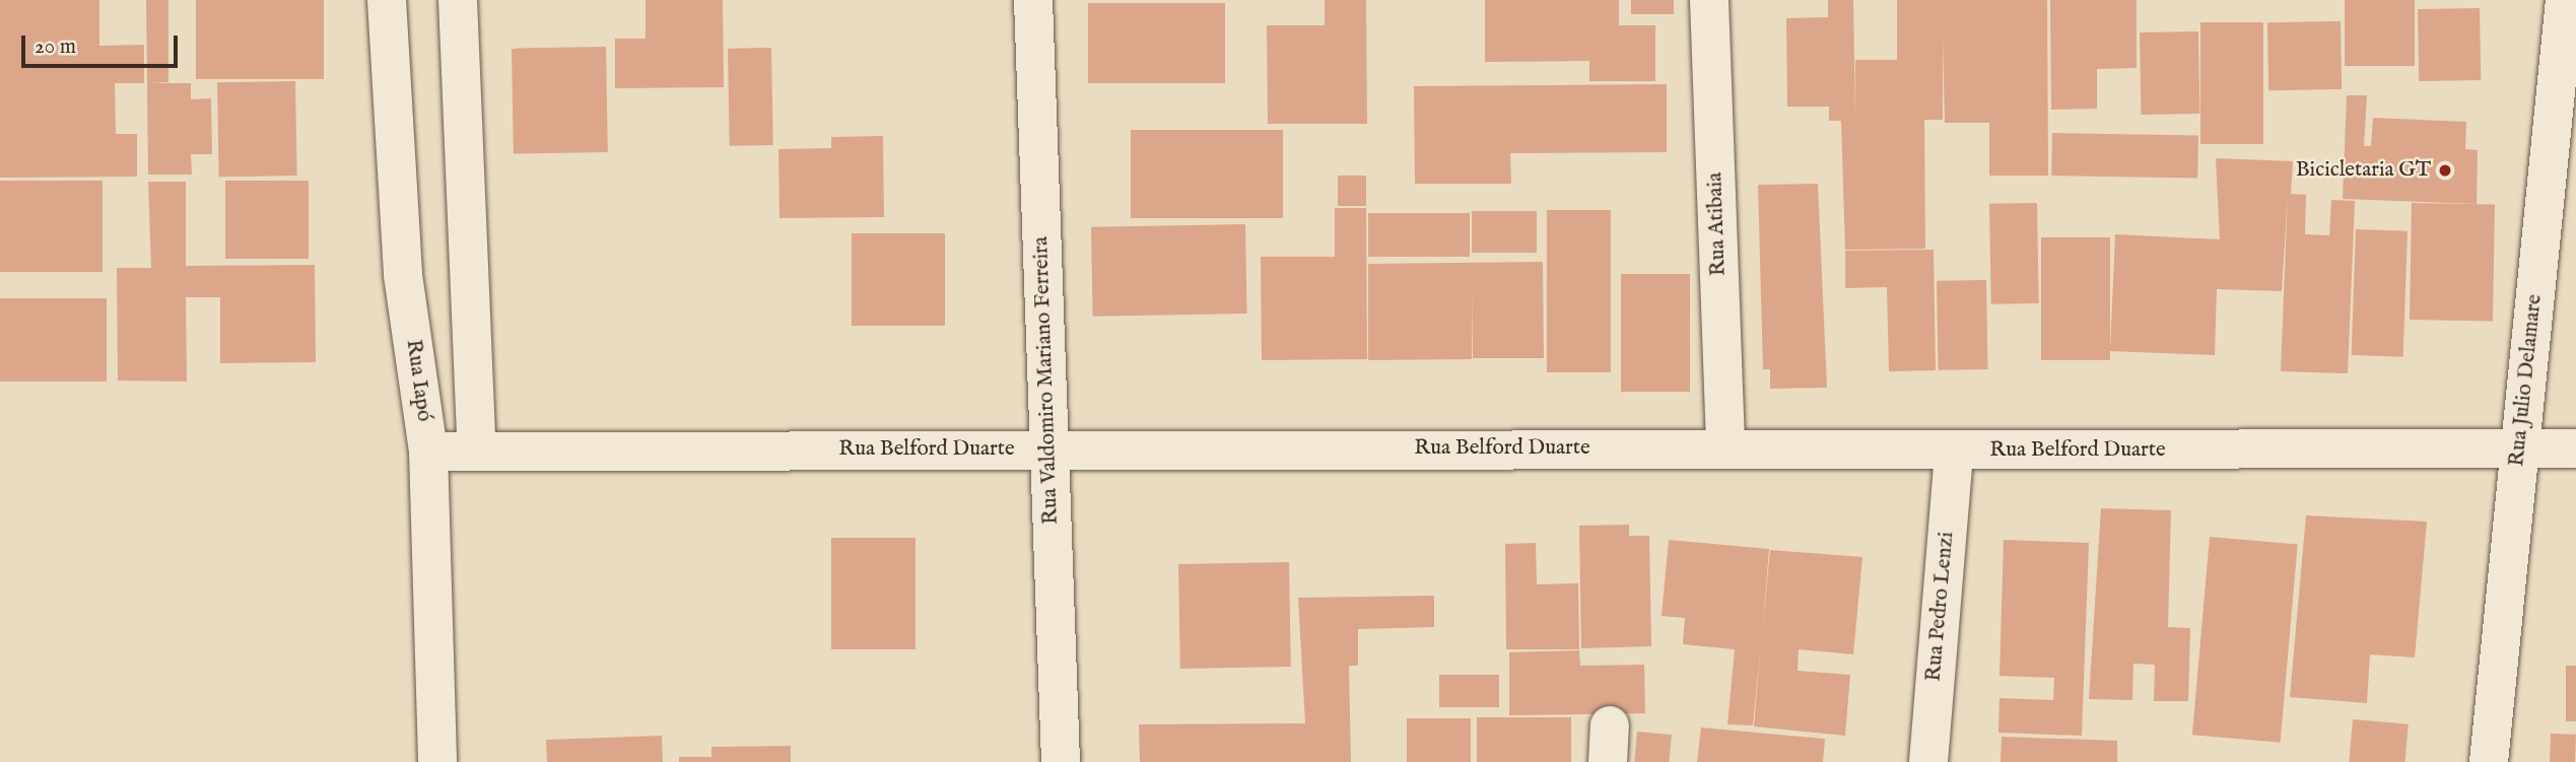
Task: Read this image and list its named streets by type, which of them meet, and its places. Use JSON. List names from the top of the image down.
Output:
{
  "streets": {
    "street": [
      "Rua Atibaia",
      "Rua Iapó",
      "Rua Valdomiro Mariano Ferreira",
      "Rua Julio Delamare",
      "Rua Belford Duarte",
      "Rua Pedro Lenzi"
    ]
  },
  "crossings": [
    ["Rua Atibaia", "Rua Belford Duarte"],
    ["Rua Iapó", "Rua Belford Duarte"],
    ["Rua Valdomiro Mariano Ferreira", "Rua Belford Duarte"],
    ["Rua Julio Delamare", "Rua Belford Duarte"],
    ["Rua Belford Duarte", "Rua Pedro Lenzi"]
  ],
  "places": ["Bicicletaria GT"],
  "scale_bar": "20 m"
}
